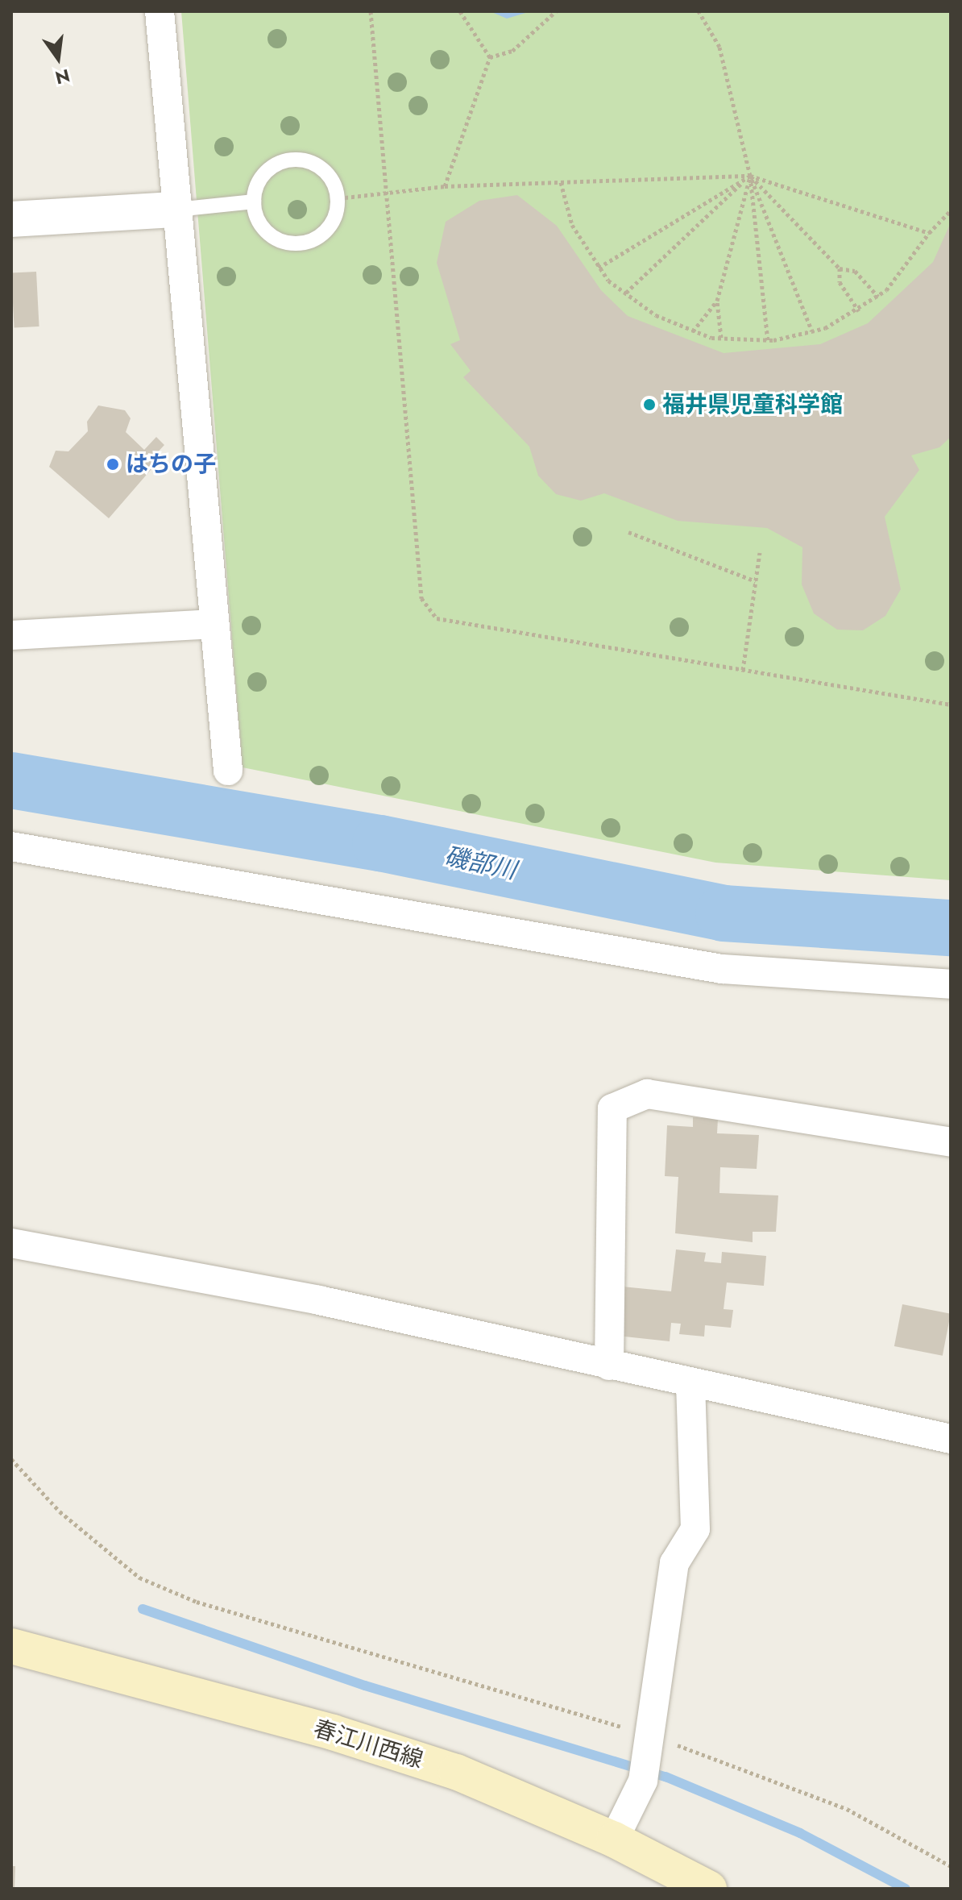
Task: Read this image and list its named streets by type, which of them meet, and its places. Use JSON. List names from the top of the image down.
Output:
{
  "streets": {
    "main road": ["春江川西線"]
  },
  "water": ["磯部川"],
  "places": ["福井県児童科学館", "はちの子"],
  "north": "bottom"
}
